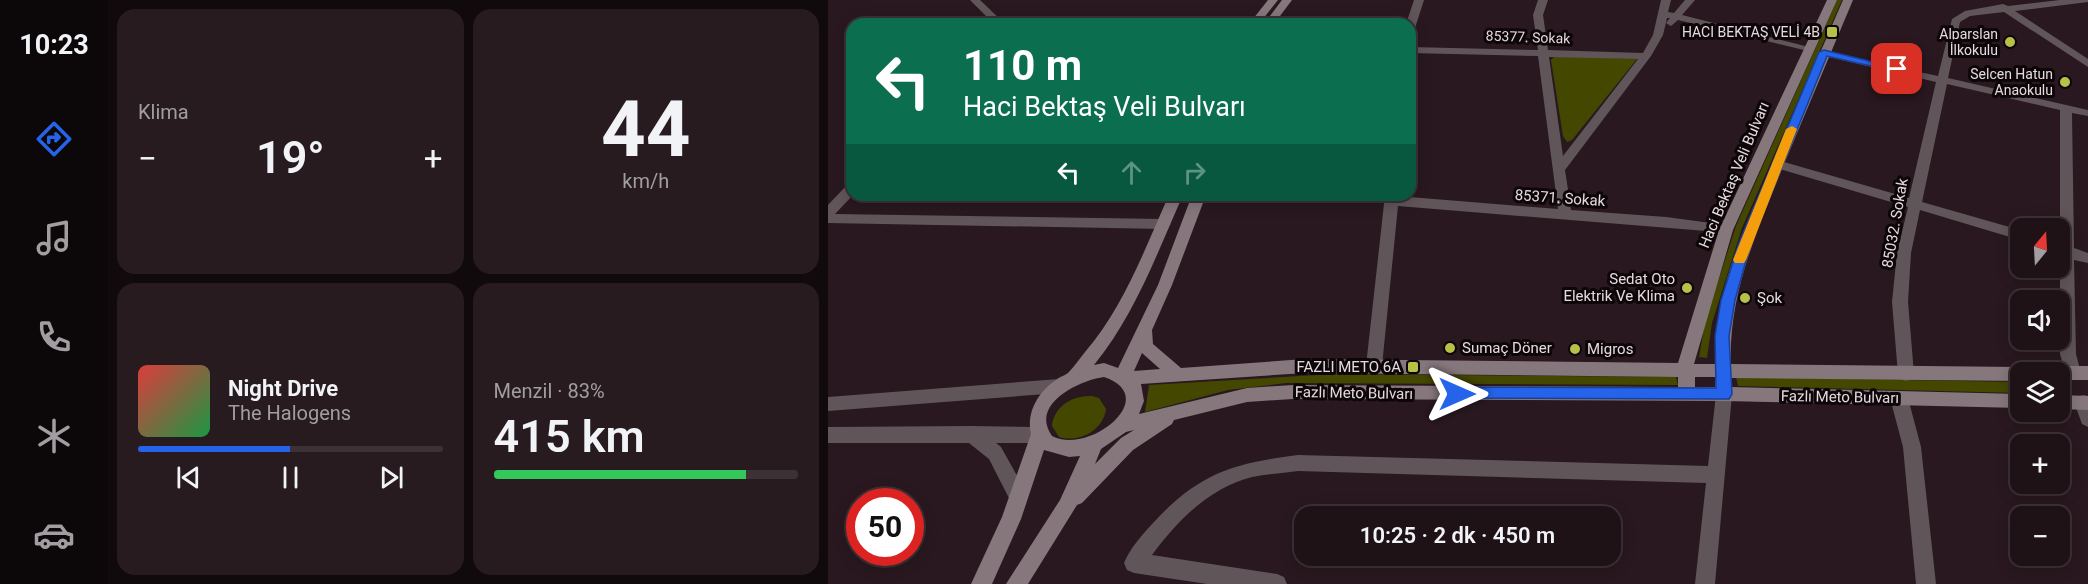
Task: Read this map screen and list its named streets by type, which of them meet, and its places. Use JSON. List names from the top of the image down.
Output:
{
  "streets": {
    "main road": ["Haci Bektaş Veli Bulvarı", "Fazlı Meto Bulvarı"],
    "street": ["85377. Sokak", "85371. Sokak", "85032. Sokak"]
  },
  "crossings": [
    ["Haci Bektaş Veli Bulvarı", "85371. Sokak"],
    ["Haci Bektaş Veli Bulvarı", "Fazlı Meto Bulvarı"],
    ["85032. Sokak", "Fazlı Meto Bulvarı"]
  ],
  "places": {
    "transit": ["HACI BEKTAŞ VELİ 4B", "FAZLI METO 6A"],
    "other": [
      "Alparslan İlkokulu",
      "Selcen Hatun Anaokulu",
      "Sedat Oto Elektrik Ve Klima",
      "Şok",
      "Sumaç Döner",
      "Migros"
    ]
  },
  "north": "top",
  "page": {
    "tabs": "10:23",
    "tile": [
      "Klima",
      ["44", "km/h"],
      ["Menzil · 83%", "415 km"]
    ],
    "turn": ["110 m", "Haci Bektaş Veli Bulvarı"],
    "heat": ["−", "19°", "+"],
    "map_buttons": ["+", "−"],
    "song": ["Night Drive", "The Halogens"],
    "limit": "50",
    "trip": "10:25 · 2 dk · 450 m"
  }
}
